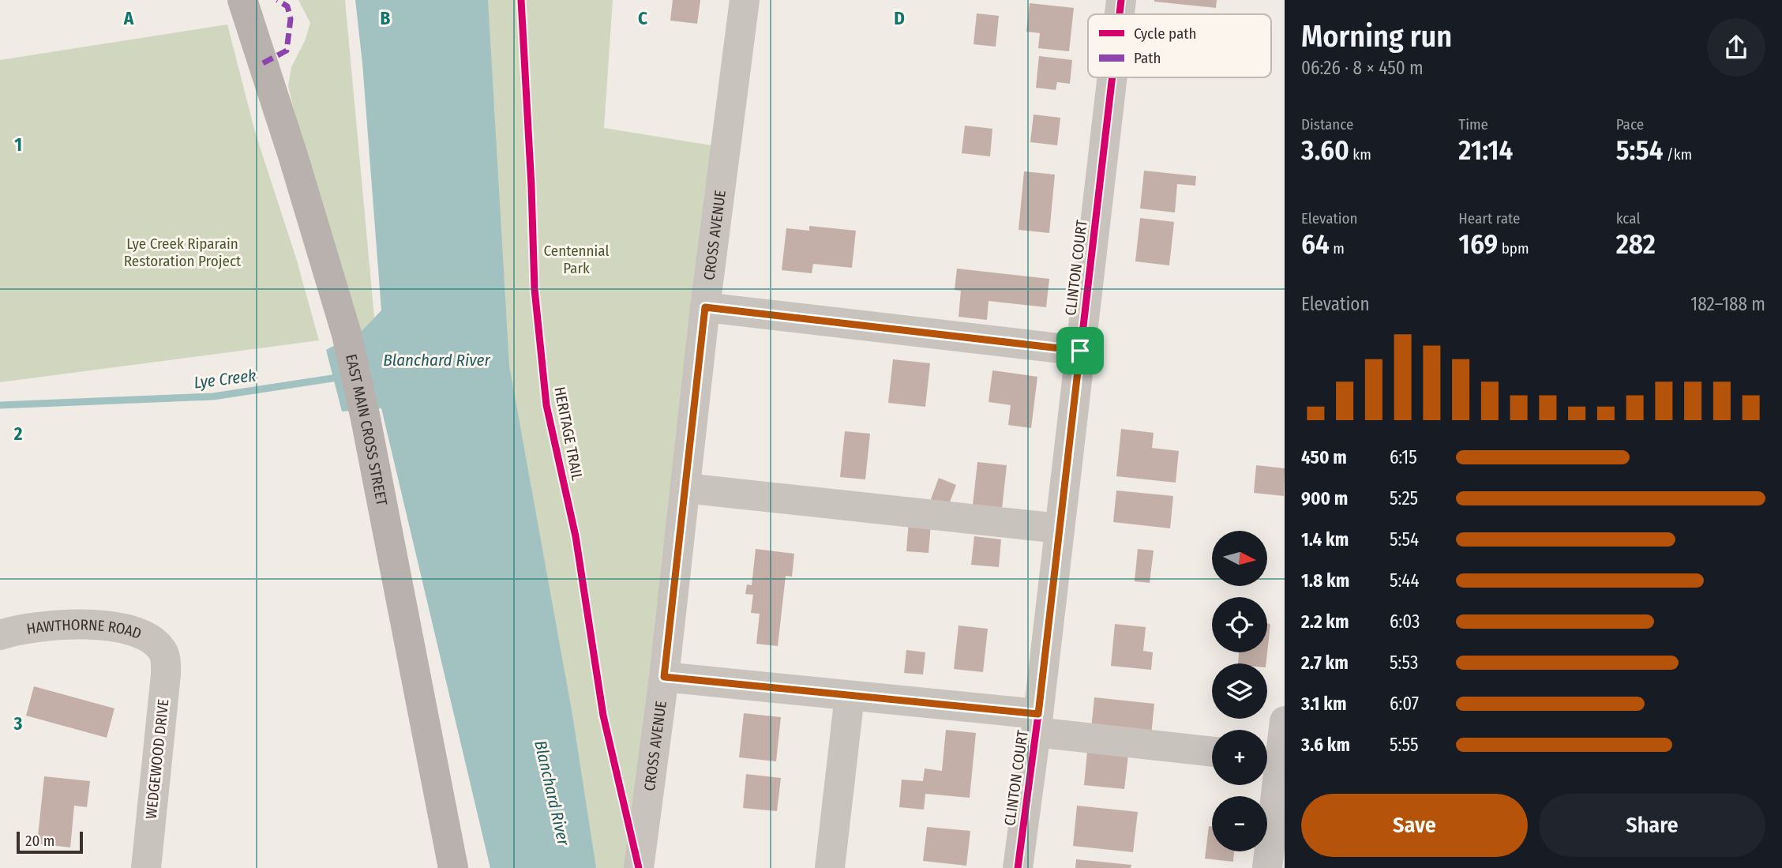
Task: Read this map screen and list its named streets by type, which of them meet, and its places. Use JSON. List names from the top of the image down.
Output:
{
  "streets": {
    "main road": ["EAST MAIN CROSS STREET"],
    "street": [
      "CROSS AVENUE",
      "CLINTON COURT",
      "HAWTHORNE ROAD",
      "WEDGEWOOD DRIVE"
    ],
    "cycle path": ["HERITAGE TRAIL"]
  },
  "crossings": [
    ["HAWTHORNE ROAD", "WEDGEWOOD DRIVE"]
  ],
  "water": ["Blanchard River", "Lye Creek"],
  "parks": ["Lye Creek Riparain Restoration Project", "Centennial Park"],
  "legend": ["Cycle path", "Path"],
  "scale_bar": "20 m",
  "north": "right",
  "page": {
    "heading": ["Morning run", "06:26 · 8 × 450 m"],
    "stats": [
      ["Distance", "3.60 km"],
      ["Time", "21:14"],
      ["Pace", "5:54 /km"],
      ["Elevation", "64 m"],
      ["Heart rate", "169 bpm"],
      ["kcal", "282"]
    ],
    "chart": ["Elevation", "182–188 m"],
    "list": [
      {
        "name": "450 m",
        "note": "6:15"
      },
      {
        "name": "900 m",
        "note": "5:25"
      },
      {
        "name": "1.4 km",
        "note": "5:54"
      },
      {
        "name": "1.8 km",
        "note": "5:44"
      },
      {
        "name": "2.2 km",
        "note": "6:03"
      },
      {
        "name": "2.7 km",
        "note": "5:53"
      },
      {
        "name": "3.1 km",
        "note": "6:07"
      },
      {
        "name": "3.6 km",
        "note": "5:55"
      }
    ],
    "map_buttons": ["+", "−"],
    "buttons": ["Save", "Share"],
    "scale": "20 m"
  },
  "grid": {
    "columns": [
      "A",
      "B",
      "C",
      "D"
    ],
    "rows": ["1", "2", "3"]
  }
}
